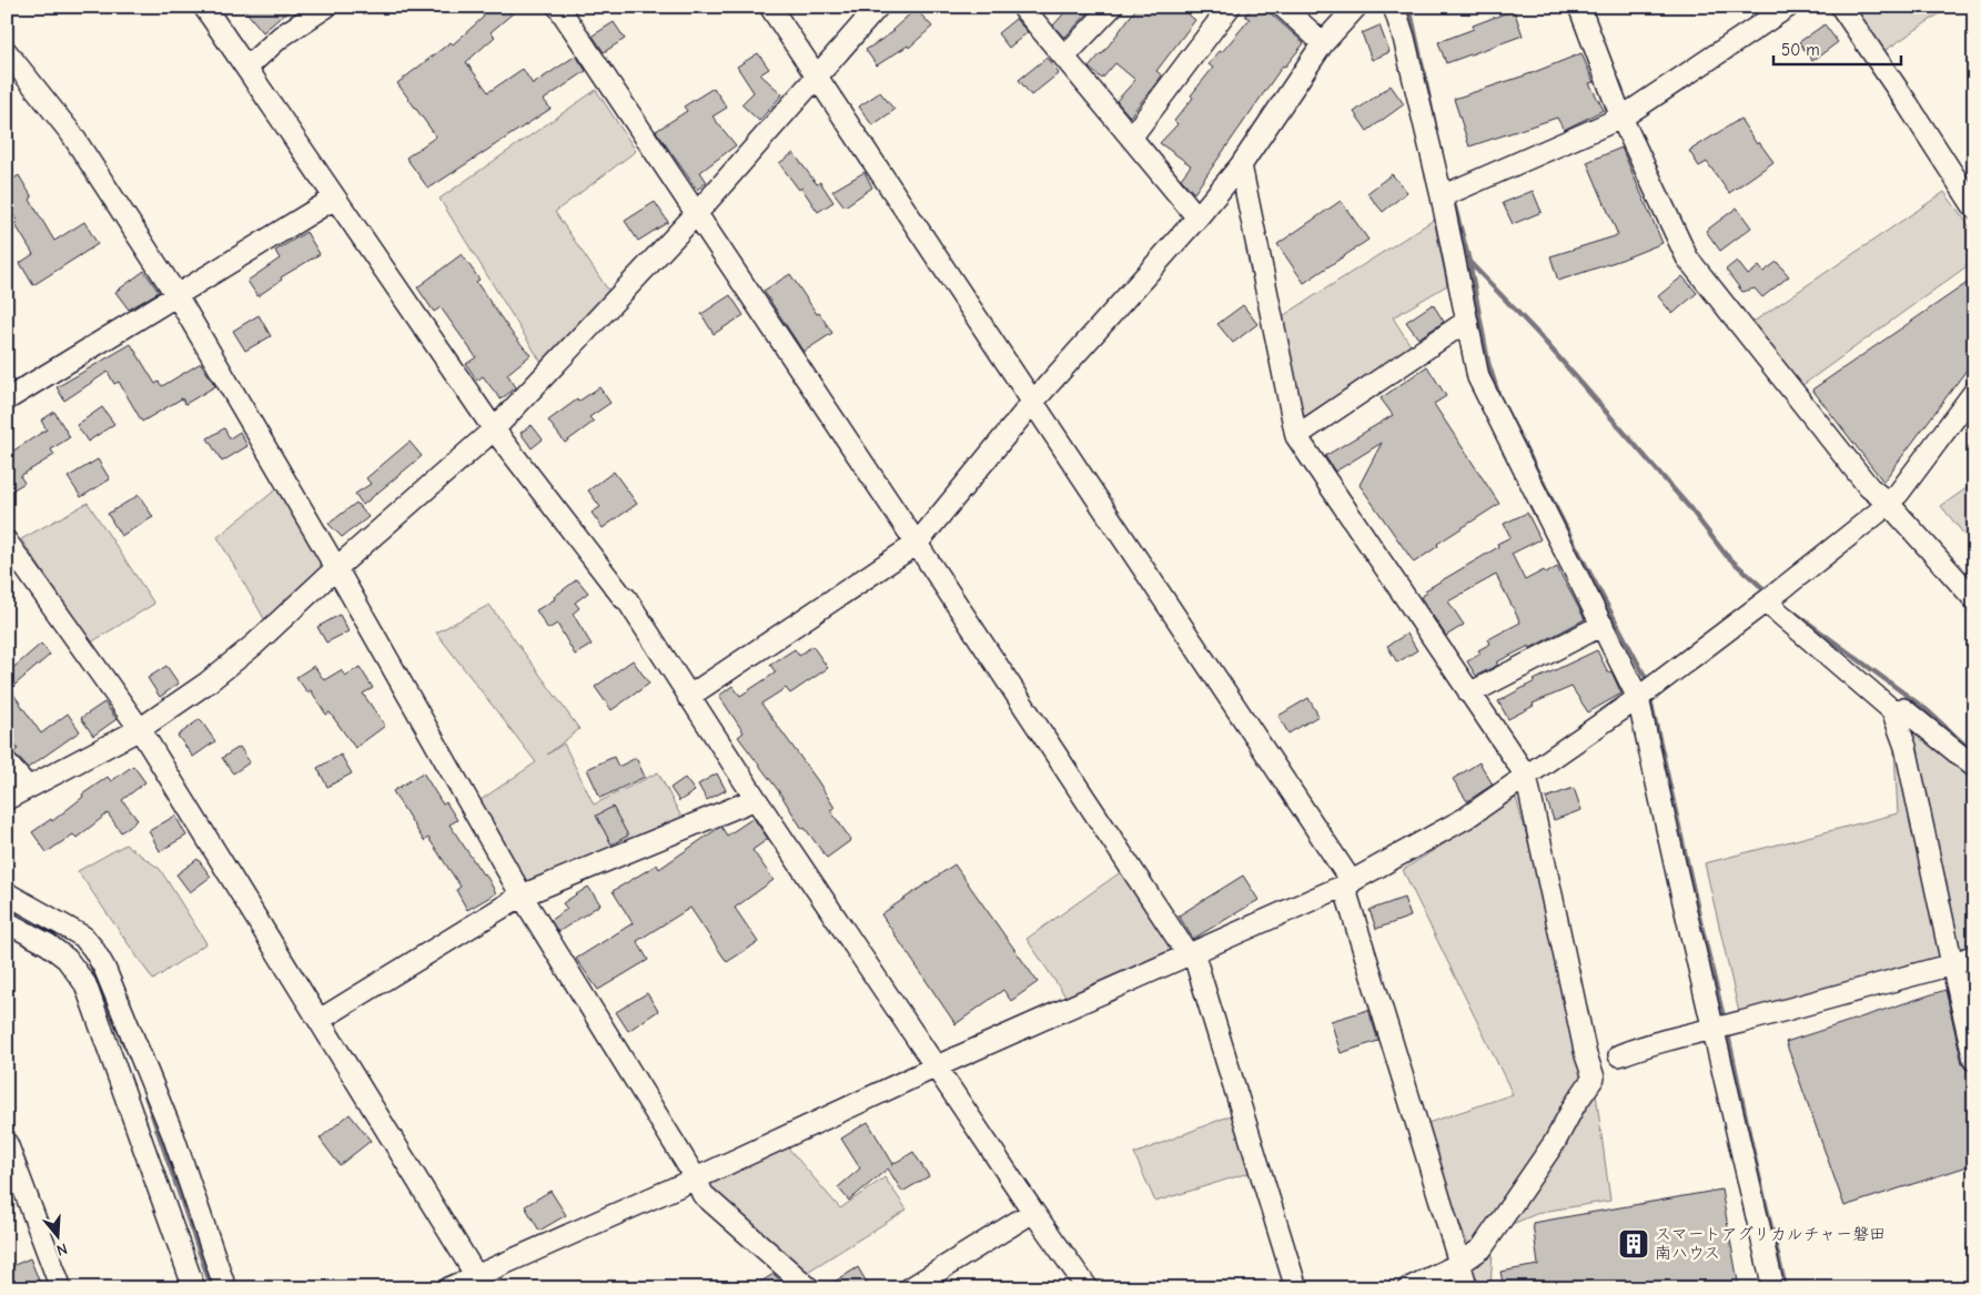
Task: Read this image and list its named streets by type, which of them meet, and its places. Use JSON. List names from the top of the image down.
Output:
{
  "places": {
    "building": ["スマートアグリカルチャー磐田 南ハウス"]
  },
  "scale_bar": "50 m",
  "north": "bottom"
}
